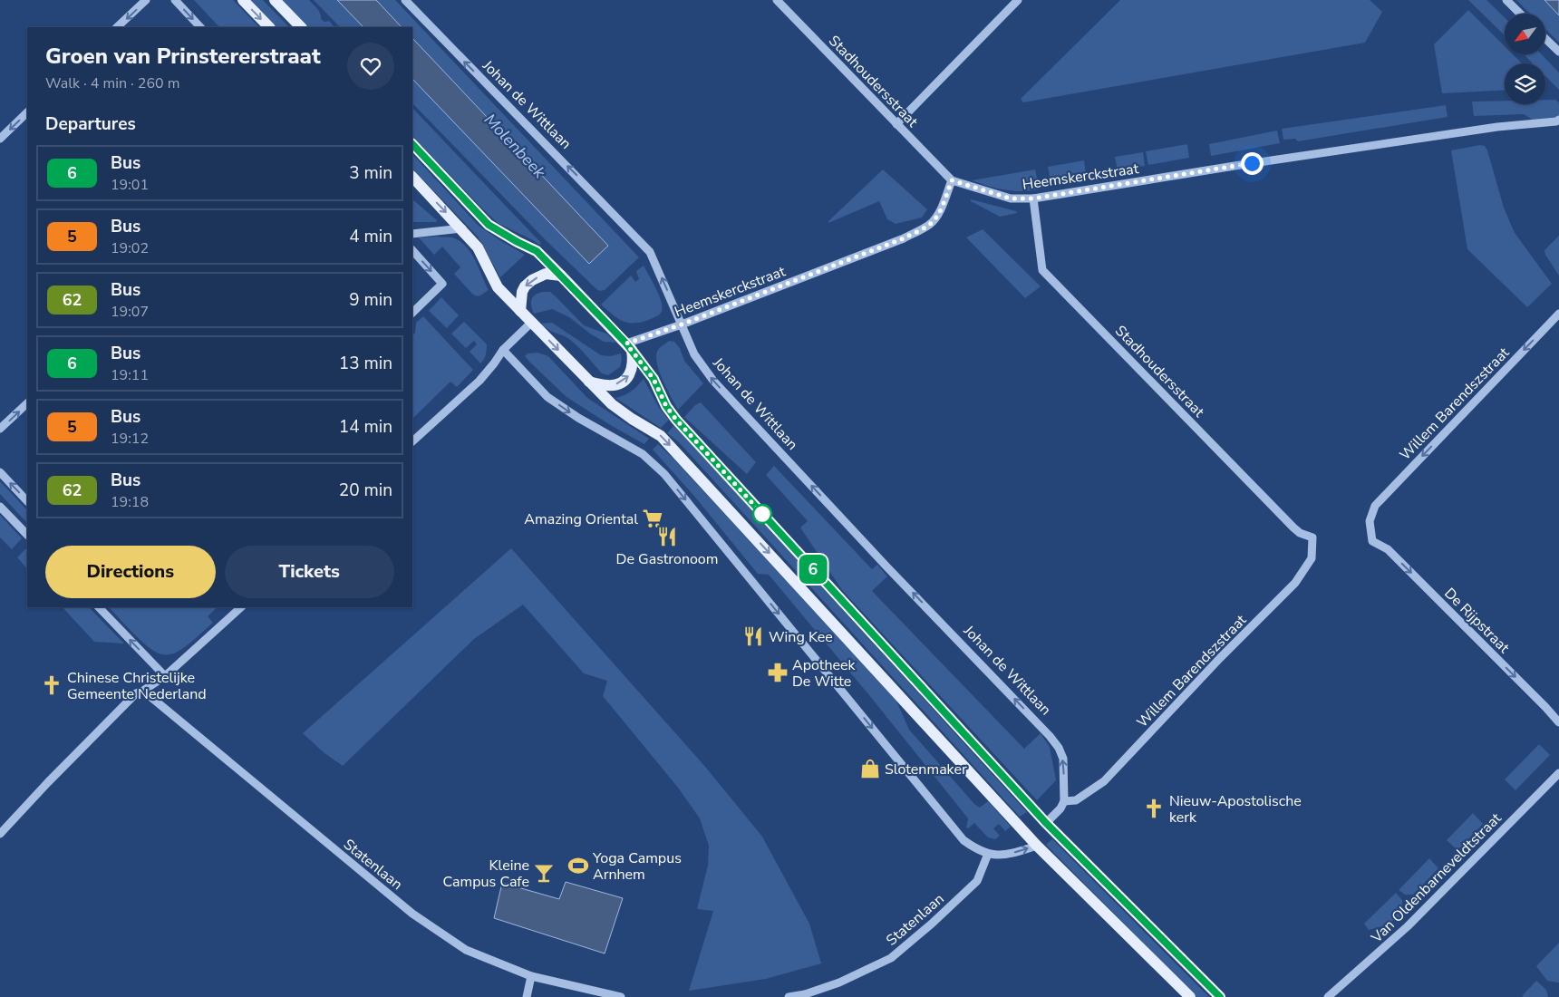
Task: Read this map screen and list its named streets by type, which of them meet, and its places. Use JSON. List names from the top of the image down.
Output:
{
  "streets": {
    "street": [
      "Stadhoudersstraat",
      "Johan de Wittlaan",
      "Heemskerckstraat",
      "Willem Barendszstraat",
      "De Rijpstraat",
      "Statenlaan",
      "Van Oldenbarneveldtstraat"
    ]
  },
  "crossings": [
    ["Stadhoudersstraat", "Heemskerckstraat"],
    ["Stadhoudersstraat", "Willem Barendszstraat"],
    ["Johan de Wittlaan", "Heemskerckstraat"],
    ["Johan de Wittlaan", "Willem Barendszstraat"],
    ["Willem Barendszstraat", "De Rijpstraat"]
  ],
  "one_way": ["Johan de Wittlaan", "Willem Barendszstraat", "De Rijpstraat"],
  "water": ["Molenbeek"],
  "places": {
    "supermarket": ["Amazing Oriental"],
    "restaurant": ["De Gastronoom", "Wing Kee"],
    "pharmacy": ["Apotheek De Witte"],
    "church": ["Chinese Christelijke Gemeente Nederland", "Nieuw-Apostolische kerk"],
    "shop": ["Slotenmaker"],
    "sports": ["Yoga Campus Arnhem"],
    "bar": ["Kleine Campus Cafe"]
  },
  "lines": ["bus line 6"],
  "north": "bottom left",
  "page": {
    "on_map": "6",
    "heading": [
      ["Groen van Prinstererstraat", "Walk · 4 min · 260 m"],
      "Departures"
    ],
    "list": [
      {
        "mark": "6",
        "name": "Bus",
        "note": "19:01",
        "value": "3 min"
      },
      {
        "mark": "5",
        "name": "Bus",
        "note": "19:02",
        "value": "4 min"
      },
      {
        "mark": "62",
        "name": "Bus",
        "note": "19:07",
        "value": "9 min"
      },
      {
        "mark": "6",
        "name": "Bus",
        "note": "19:11",
        "value": "13 min"
      },
      {
        "mark": "5",
        "name": "Bus",
        "note": "19:12",
        "value": "14 min"
      },
      {
        "mark": "62",
        "name": "Bus",
        "note": "19:18",
        "value": "20 min"
      }
    ],
    "buttons": ["Directions", "Tickets"]
  }
}
